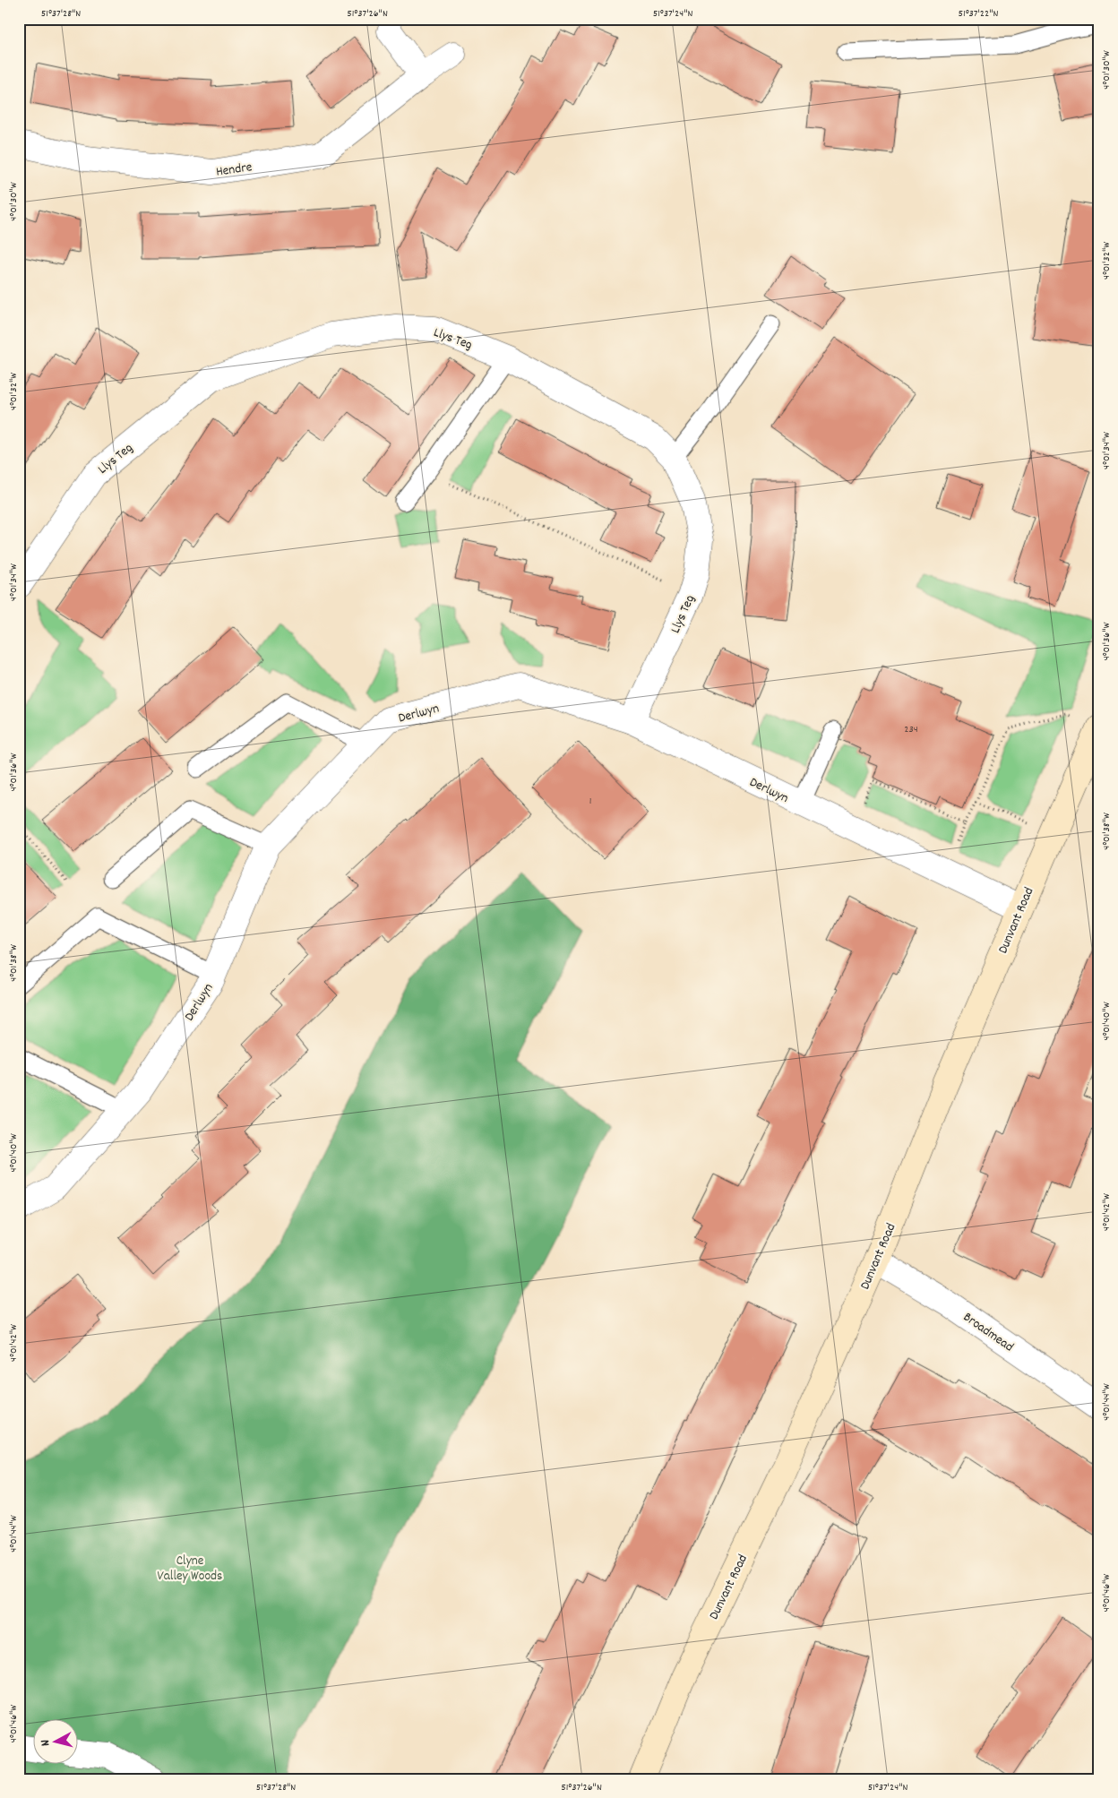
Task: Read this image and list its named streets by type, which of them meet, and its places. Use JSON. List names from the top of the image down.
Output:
{
  "streets": {
    "main road": ["Dunvant Road"],
    "street": [
      "Hendre",
      "Llys Teg",
      "Derlwyn",
      "Broadmead"
    ]
  },
  "crossings": [
    ["Llys Teg", "Derlwyn"],
    ["Derlwyn", "Dunvant Road"],
    ["Dunvant Road", "Broadmead"]
  ],
  "parks": ["Clyne Valley Woods"],
  "house_numbers": ["234", "1"],
  "north": "left",
  "coordinates": [
    "51°37'28\"N",
    "51°37'26\"N",
    "51°37'24\"N",
    "51°37'22\"N",
    "4°01'30\"W",
    "4°01'32\"W",
    "4°01'34\"W",
    "4°01'36\"W",
    "4°01'38\"W",
    "4°01'40\"W",
    "4°01'42\"W",
    "4°01'44\"W",
    "4°01'46\"W"
  ]
}
